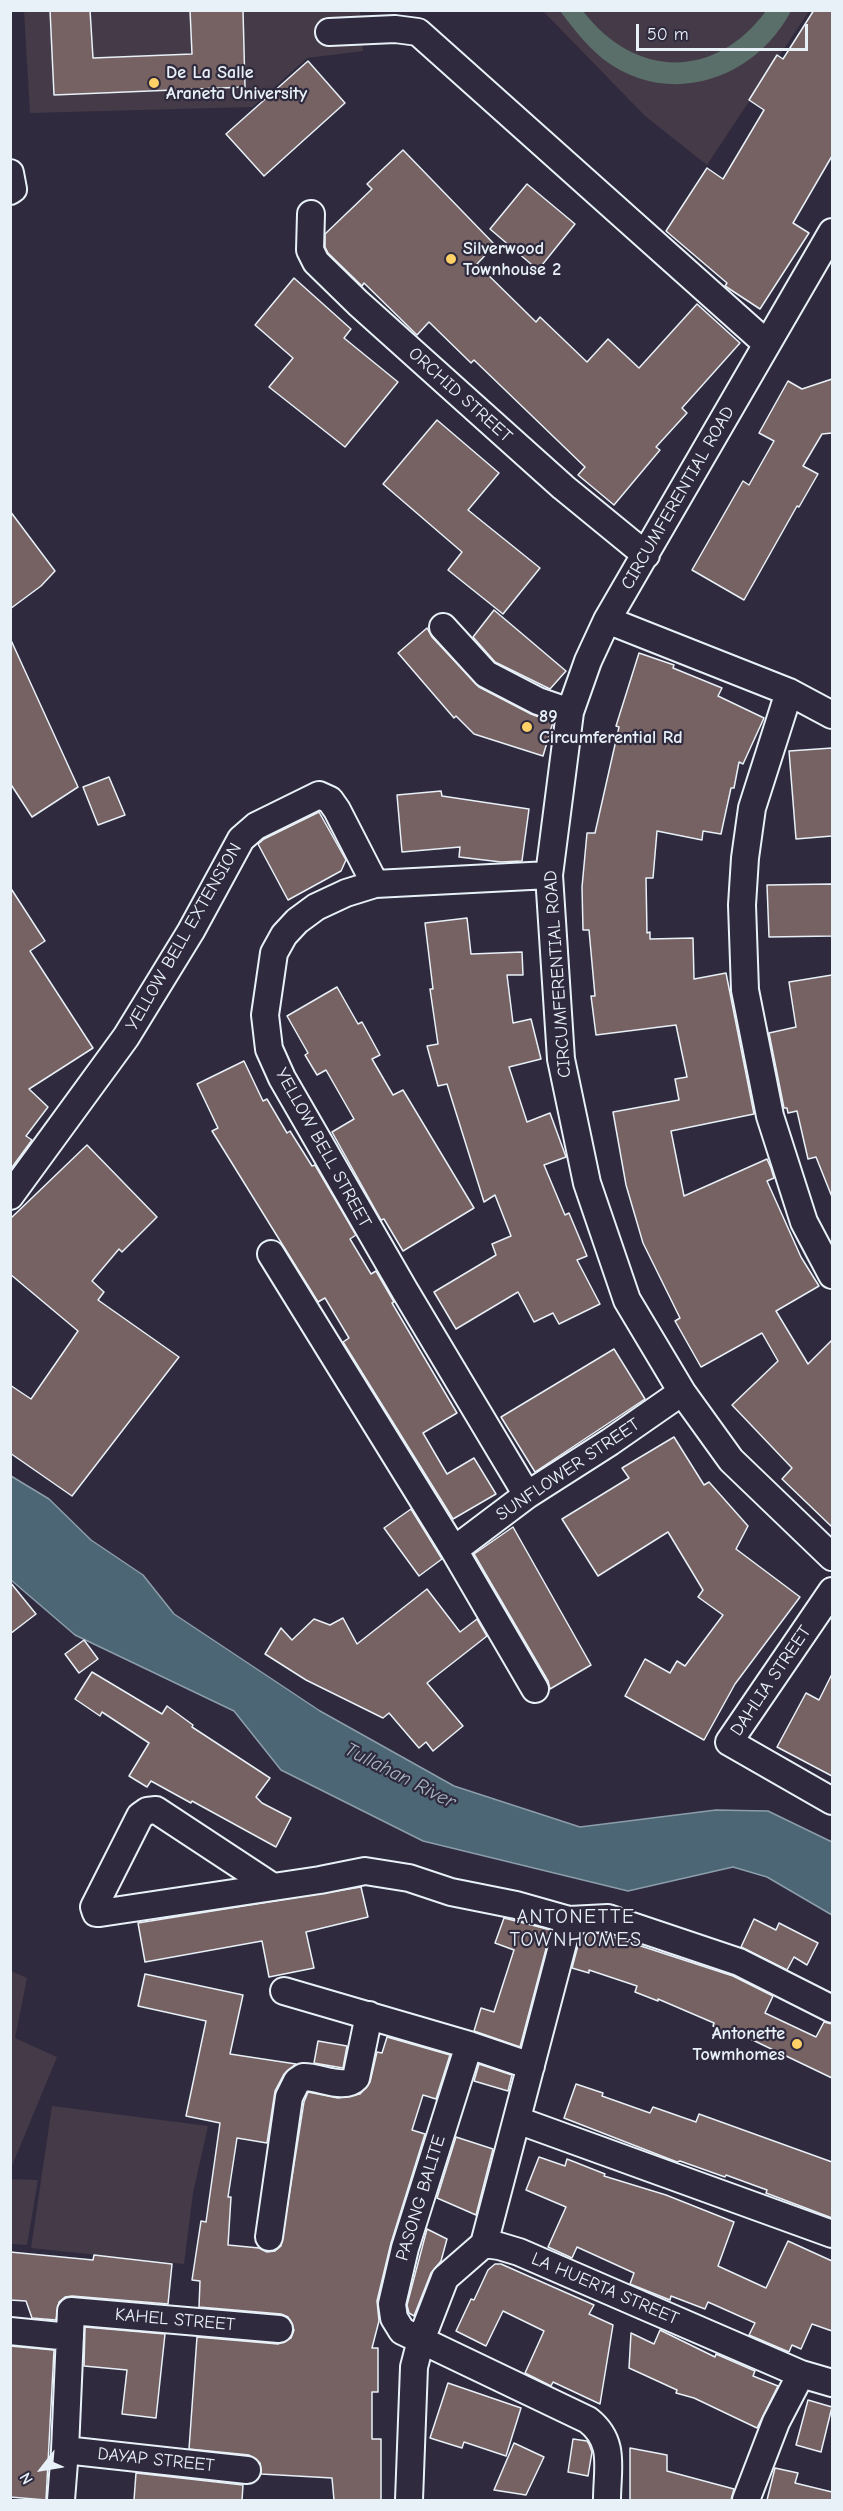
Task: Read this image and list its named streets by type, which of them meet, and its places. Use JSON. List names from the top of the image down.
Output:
{
  "streets": {
    "street": [
      "ORCHID STREET",
      "CIRCUMFERENTIAL ROAD",
      "YELLOW BELL EXTENSION",
      "YELLOW BELL STREET",
      "SUNFLOWER STREET",
      "DAHLIA STREET",
      "PASONG BALITE",
      "LA HUERTA STREET",
      "KAHEL STREET",
      "DAYAP STREET"
    ]
  },
  "crossings": [
    ["ORCHID STREET", "CIRCUMFERENTIAL ROAD"],
    ["CIRCUMFERENTIAL ROAD", "YELLOW BELL STREET"],
    ["CIRCUMFERENTIAL ROAD", "SUNFLOWER STREET"],
    ["YELLOW BELL EXTENSION", "YELLOW BELL STREET"],
    ["YELLOW BELL STREET", "SUNFLOWER STREET"]
  ],
  "districts": ["ANTONETTE TOWNHOMES"],
  "water": ["Tullahan River"],
  "places": [
    "De La Salle Araneta University",
    "Silverwood Townhouse 2",
    "89 Circumferential Rd",
    "Antonette Towmhomes"
  ],
  "scale_bar": "50 m",
  "north": "bottom left"
}
